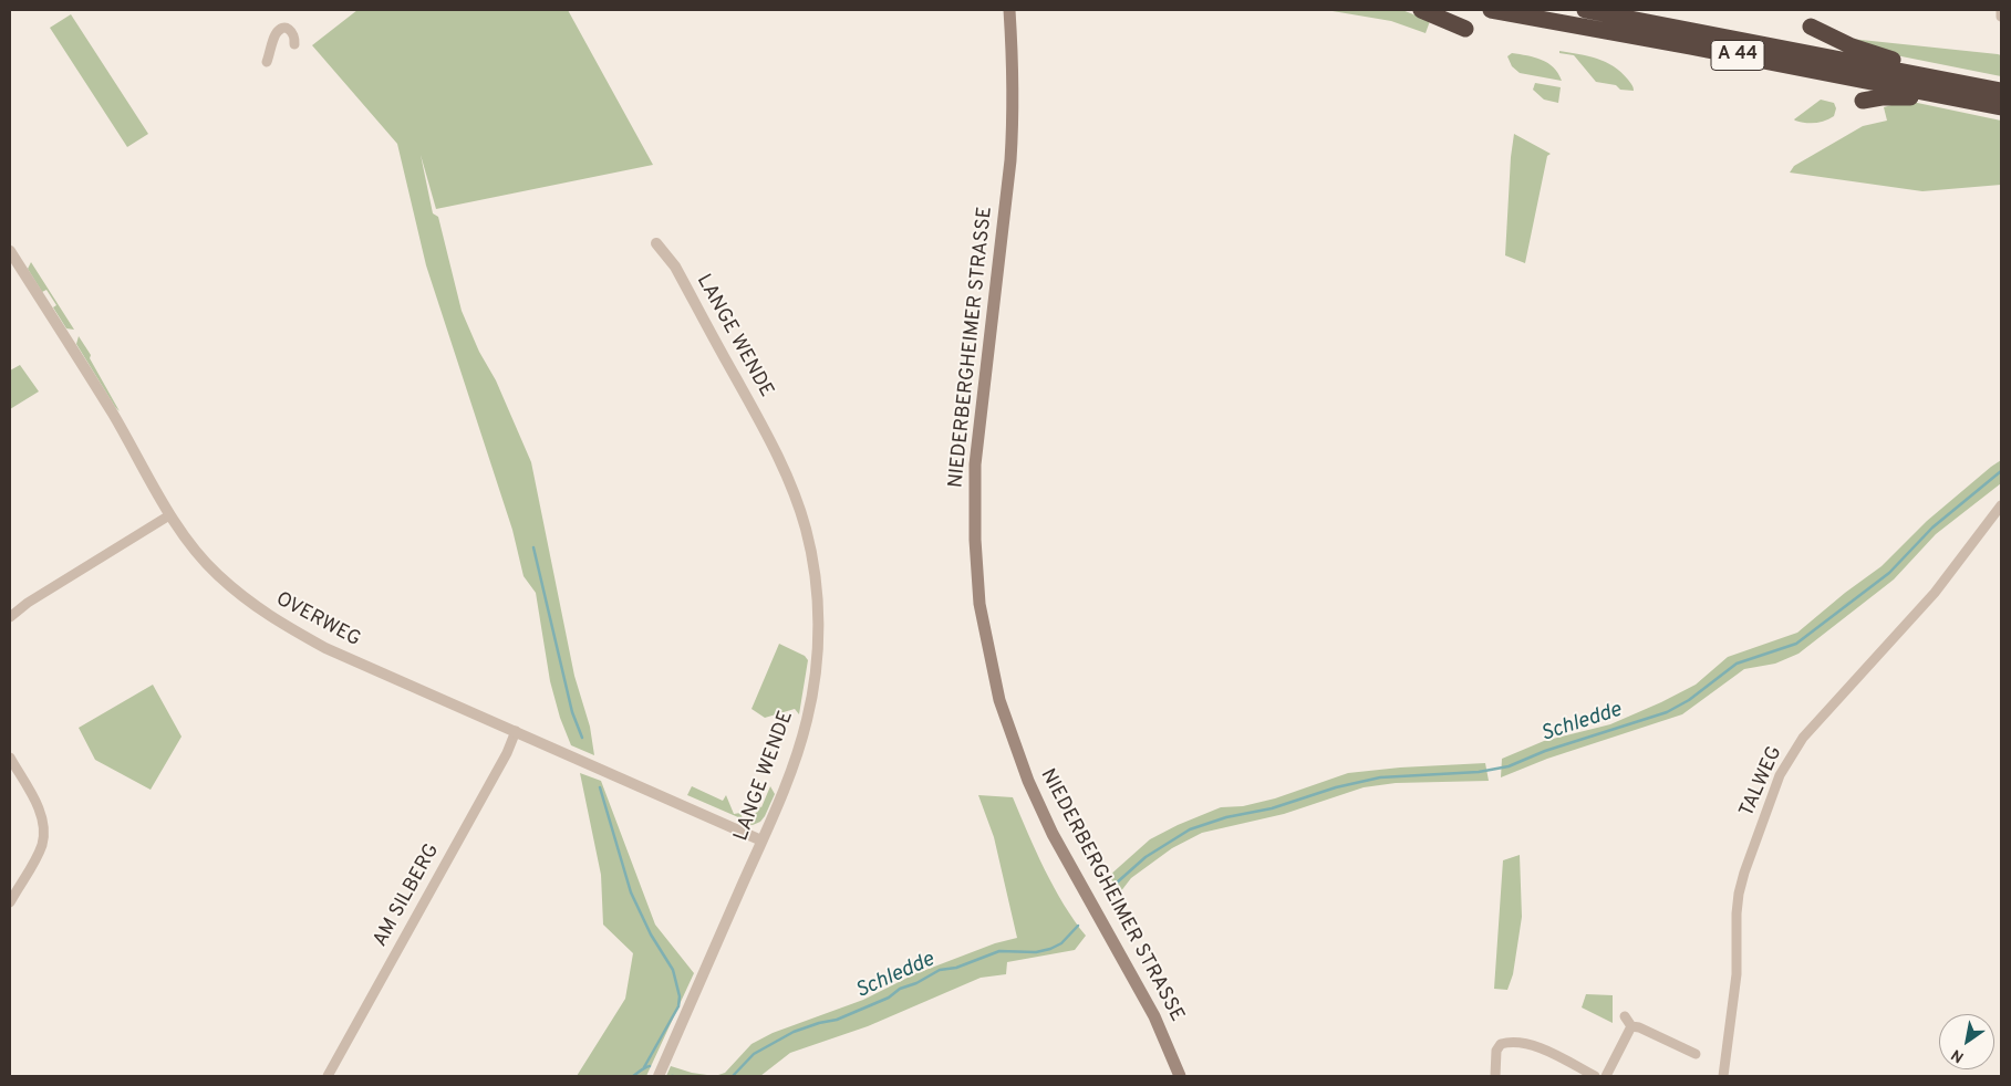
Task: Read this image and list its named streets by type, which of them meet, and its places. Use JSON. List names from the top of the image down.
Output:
{
  "streets": {
    "highway": ["A 44"],
    "main road": ["NIEDERBERGHEIMER STRASSE"],
    "street": [
      "LANGE WENDE",
      "OVERWEG",
      "TALWEG",
      "AM SILBERG"
    ]
  },
  "crossings": [
    ["LANGE WENDE", "OVERWEG"],
    ["OVERWEG", "AM SILBERG"]
  ],
  "water": ["Schledde"],
  "north": "bottom left"
}
